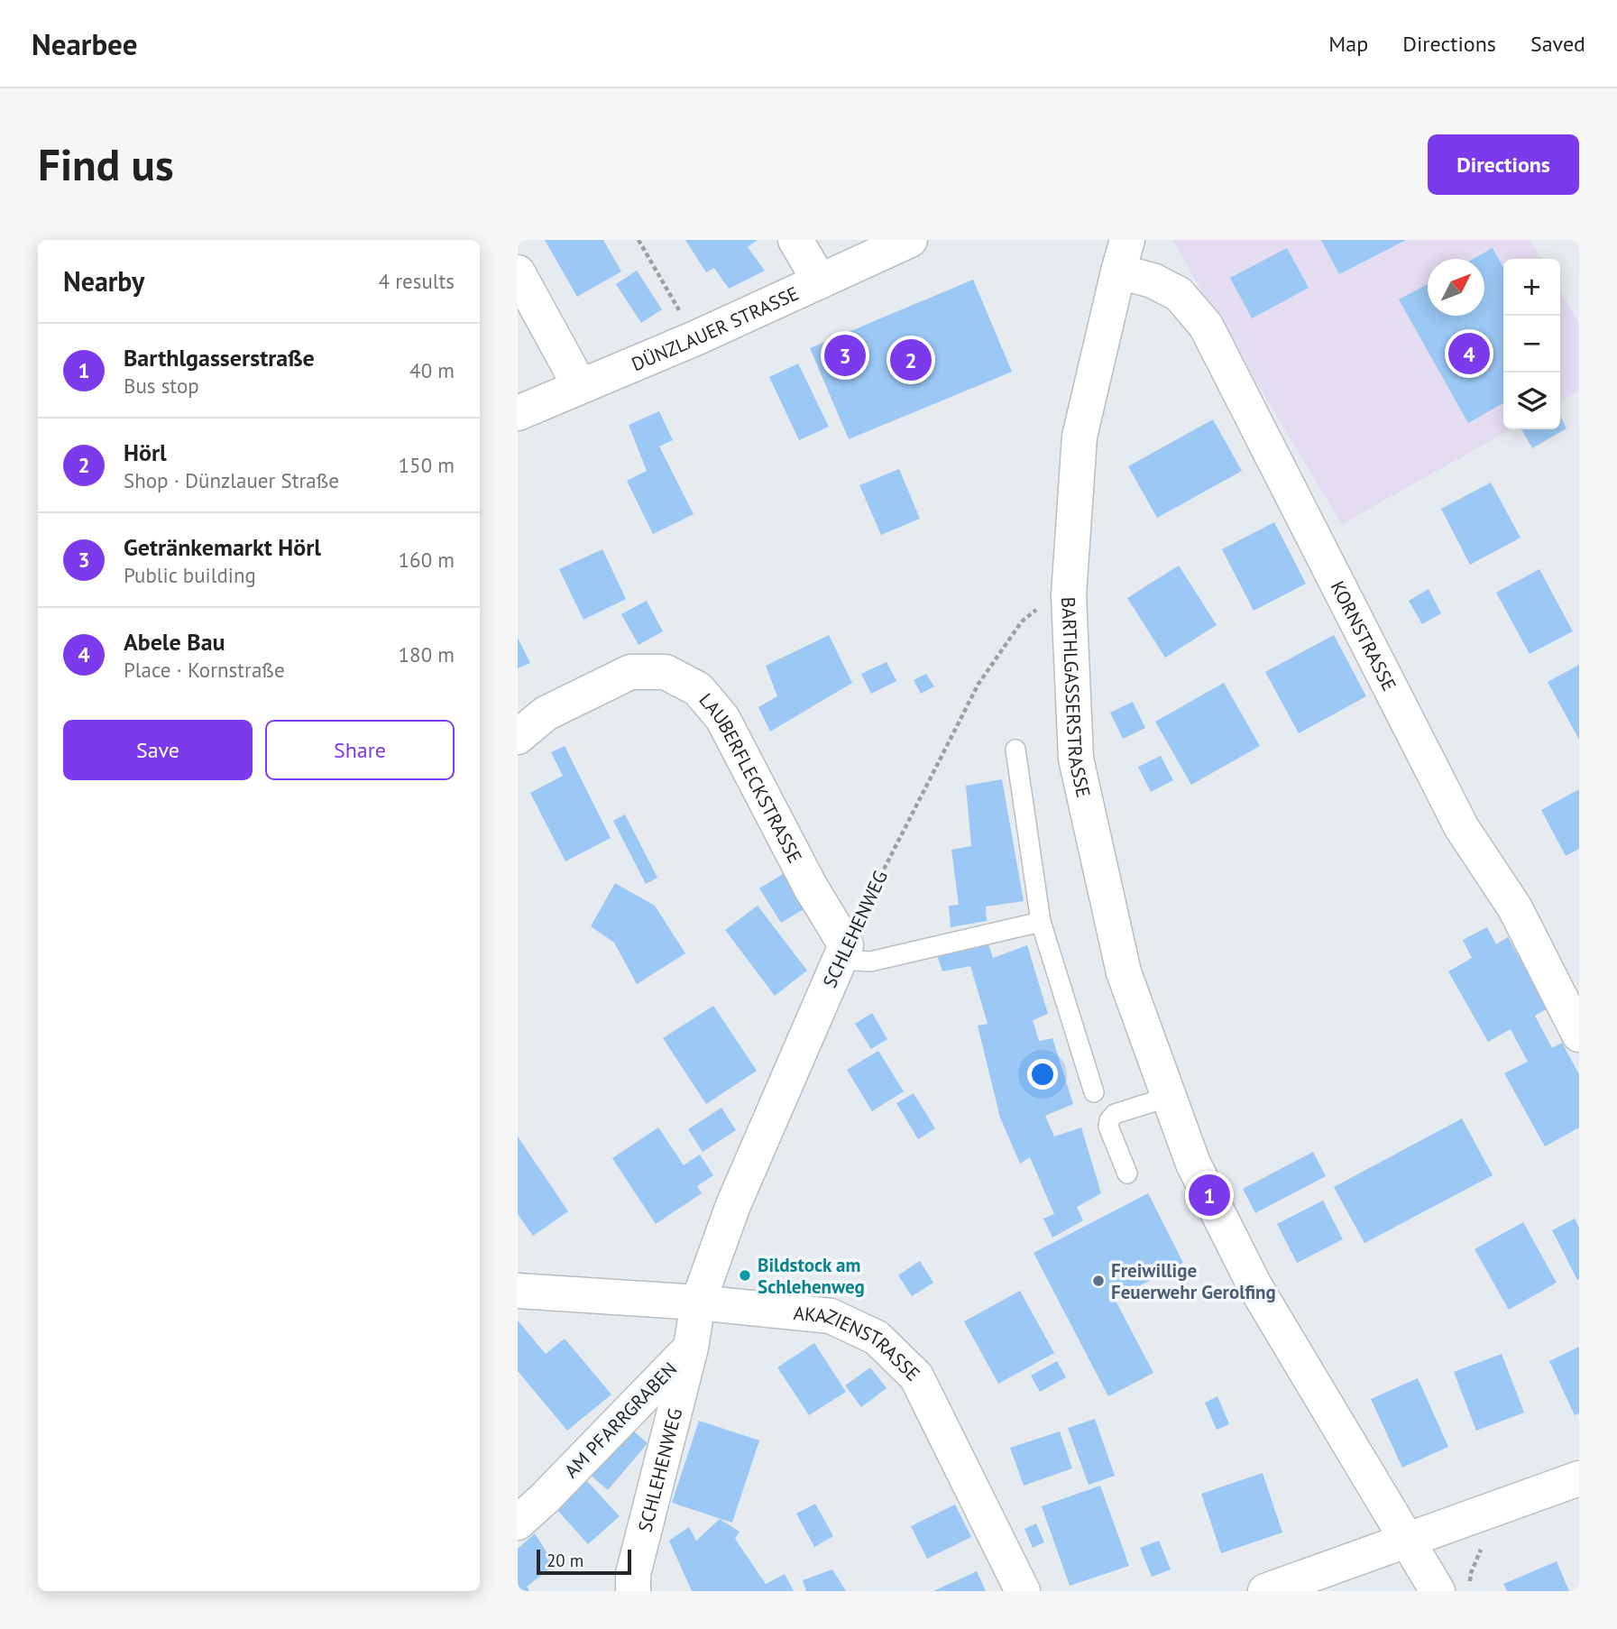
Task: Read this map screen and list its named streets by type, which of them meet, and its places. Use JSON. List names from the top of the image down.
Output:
{
  "streets": {
    "street": [
      "DÜNZLAUER STRASSE",
      "KORNSTRASSE",
      "BARTHLGASSERSTRASSE",
      "LAUBERFLECKSTRASSE",
      "SCHLEHENWEG",
      "AKAZIENSTRASSE",
      "AM PFARRGRABEN"
    ]
  },
  "crossings": [
    ["KORNSTRASSE", "BARTHLGASSERSTRASSE"],
    ["BARTHLGASSERSTRASSE", "SCHLEHENWEG"],
    ["LAUBERFLECKSTRASSE", "SCHLEHENWEG"],
    ["SCHLEHENWEG", "AKAZIENSTRASSE"],
    ["SCHLEHENWEG", "AM PFARRGRABEN"],
    ["AKAZIENSTRASSE", "AM PFARRGRABEN"]
  ],
  "places": ["Bildstock am Schlehenweg", "Freiwillige Feuerwehr Gerolfing"],
  "scale_bar": "20 m",
  "north": "top right",
  "page": {
    "header": "Nearbee",
    "nav": ["Map", "Directions", "Saved"],
    "buttons": [
      "Directions",
      ["Save", "Share"]
    ],
    "title": "Find us",
    "heading": ["Nearby", "4 results"],
    "map_buttons": ["+", "−"],
    "list": [
      {
        "mark": "1",
        "name": "Barthlgasserstraße",
        "note": "Bus stop",
        "value": "40 m"
      },
      {
        "mark": "2",
        "name": "Hörl",
        "note": "Shop · Dünzlauer Straße",
        "value": "150 m"
      },
      {
        "mark": "3",
        "name": "Getränkemarkt Hörl",
        "note": "Public building",
        "value": "160 m"
      },
      {
        "mark": "4",
        "name": "Abele Bau",
        "note": "Place · Kornstraße",
        "value": "180 m"
      }
    ],
    "pins": [
      "4",
      "3",
      "2",
      "1"
    ],
    "scale": "20 m"
  }
}
